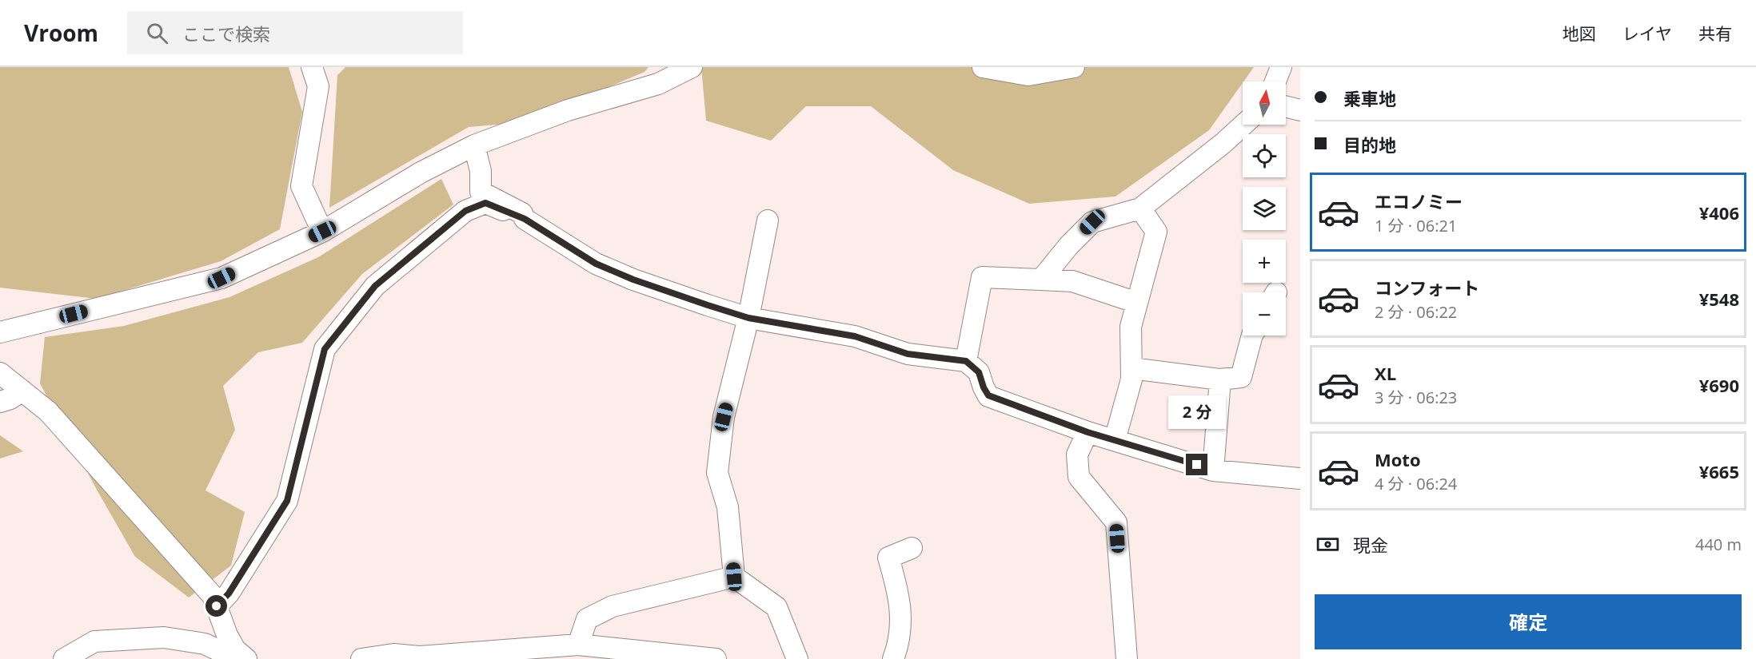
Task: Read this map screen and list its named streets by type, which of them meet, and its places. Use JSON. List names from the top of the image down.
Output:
{
  "north": "top",
  "page": {
    "header": "Vroom",
    "search": "ここで検索",
    "nav": ["地図", "レイヤ", "共有"],
    "banner": ["乗車地", "目的地"],
    "map_buttons": ["+", "−"],
    "list": [
      {
        "name": "エコノミー",
        "note": "1 分 · 06:21",
        "value": "¥406"
      },
      {
        "name": "コンフォート",
        "note": "2 分 · 06:22",
        "value": "¥548"
      },
      {
        "name": "XL",
        "note": "3 分 · 06:23",
        "value": "¥690"
      },
      {
        "name": "Moto",
        "note": "4 分 · 06:24",
        "value": "¥665"
      }
    ],
    "bubble": "2 分",
    "pay": ["現金", "440 m"],
    "buttons": "確定"
  }
}
